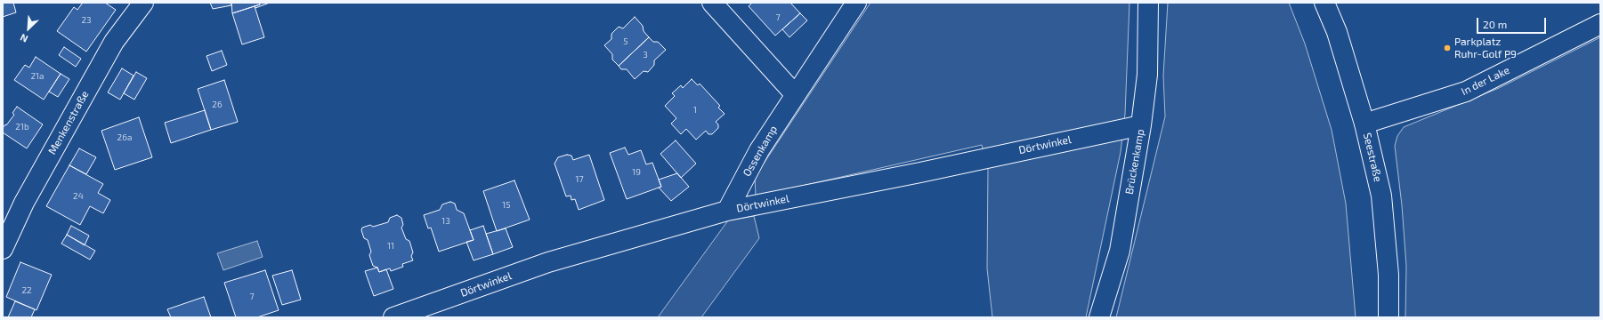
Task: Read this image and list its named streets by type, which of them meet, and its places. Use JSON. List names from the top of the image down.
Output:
{
  "streets": {
    "street": [
      "In der Lake",
      "Menkenstraße",
      "Dörtwinkel",
      "Ossenkamp",
      "Seestraße",
      "Brückenkamp"
    ]
  },
  "crossings": [
    ["In der Lake", "Seestraße"],
    ["Dörtwinkel", "Ossenkamp"],
    ["Dörtwinkel", "Brückenkamp"]
  ],
  "places": ["Parkplatz Ruhr-Golf P9"],
  "house_numbers": [
    "7",
    "23",
    "5",
    "3",
    "21a",
    "26",
    "1",
    "21b",
    "26a",
    "19",
    "17",
    "24",
    "15",
    "13",
    "11",
    "22",
    "7"
  ],
  "scale_bar": "20 m",
  "north": "bottom left"
}
